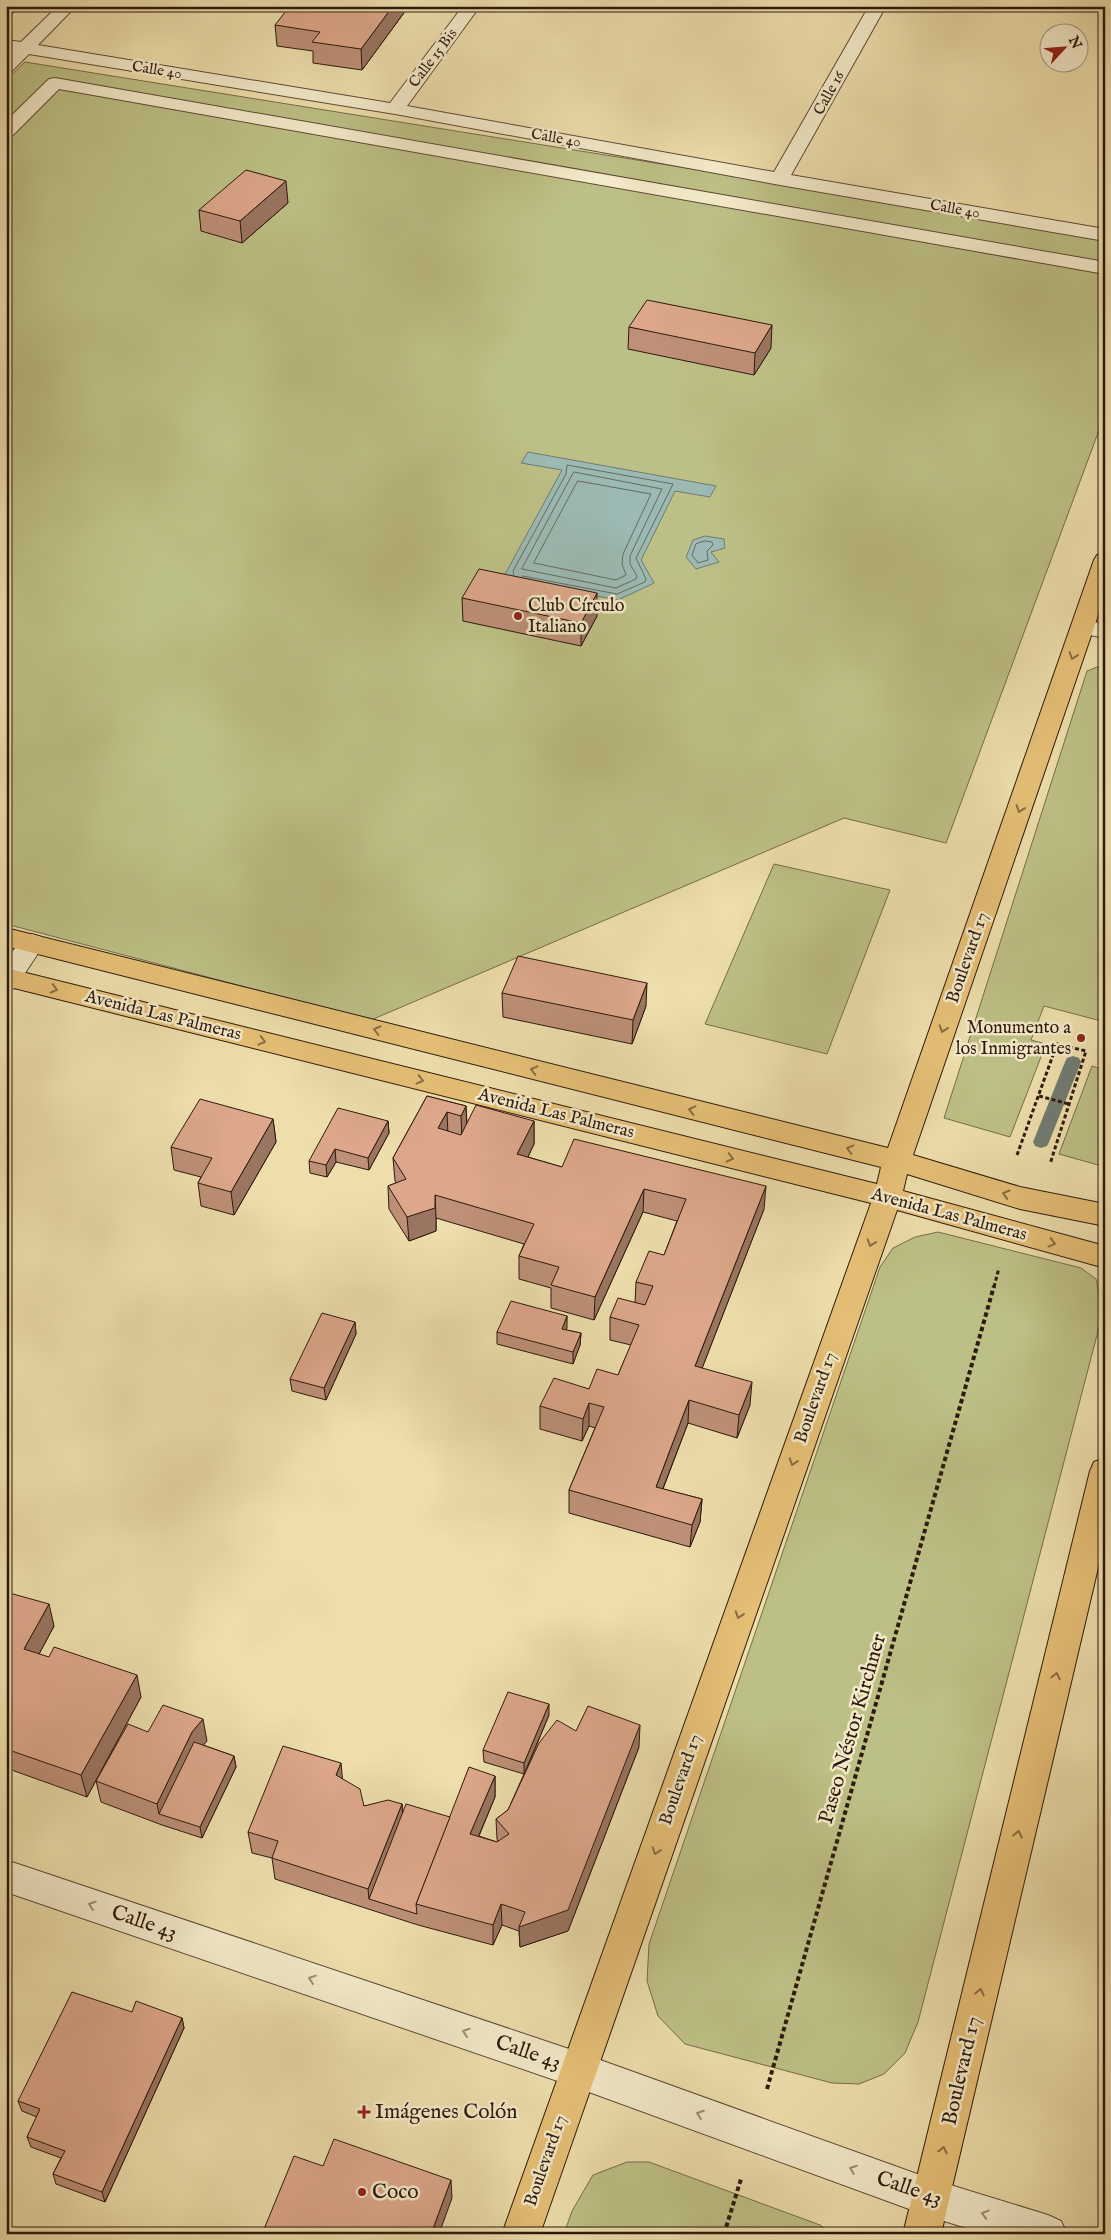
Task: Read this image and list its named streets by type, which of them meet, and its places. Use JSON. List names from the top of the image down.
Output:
{
  "streets": {
    "main road": ["Boulevard 17", "Avenida Las Palmeras"],
    "street": [
      "Calle 15 Bis",
      "Calle 40",
      "Calle 16",
      "Calle 43"
    ],
    "path": ["Paseo Néstor Kirchner"]
  },
  "crossings": [
    ["Calle 15 Bis", "Calle 40"],
    ["Calle 40", "Calle 16"],
    ["Boulevard 17", "Avenida Las Palmeras"],
    ["Boulevard 17", "Calle 43"],
    ["Avenida Las Palmeras", "Paseo Néstor Kirchner"],
    ["Paseo Néstor Kirchner", "Calle 43"]
  ],
  "one_way": ["Calle 43"],
  "places": {
    "other": ["Club Círculo Italiano", "Monumento a los Inmigrantes", "Coco"],
    "health": ["Imágenes Colón"]
  },
  "north": "top right"
}
